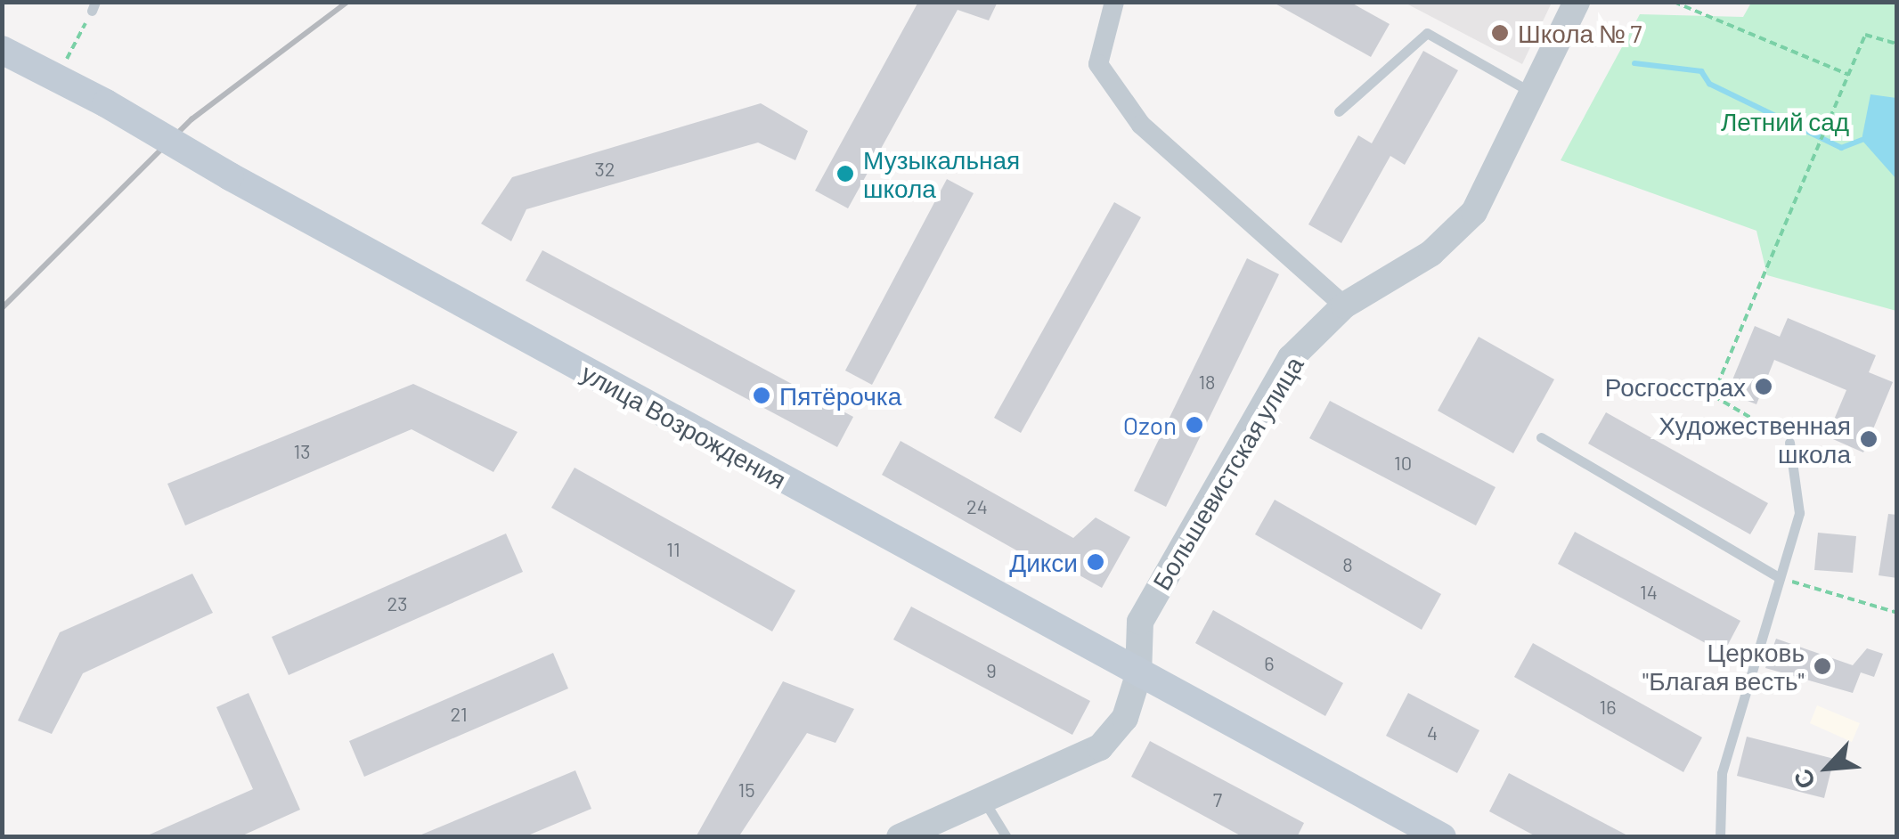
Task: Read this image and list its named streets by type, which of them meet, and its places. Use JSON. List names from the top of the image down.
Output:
{
  "streets": {
    "main road": ["улица Возрождения"],
    "street": ["Большевистская улица"]
  },
  "crossings": [
    ["улица Возрождения", "Большевистская улица"]
  ],
  "parks": ["Летний сад"],
  "places": [
    "Школа № 7",
    "Музыкальная школа",
    "Росгосстрах",
    "Пятёрочка",
    "Ozon",
    "Художественная школа",
    "Дикси",
    "Церковь \"Благая весть\""
  ],
  "house_numbers": [
    "32",
    "18",
    "13",
    "10",
    "24",
    "11",
    "8",
    "14",
    "23",
    "6",
    "9",
    "16",
    "21",
    "4",
    "15",
    "7"
  ],
  "north": "bottom left"
}
